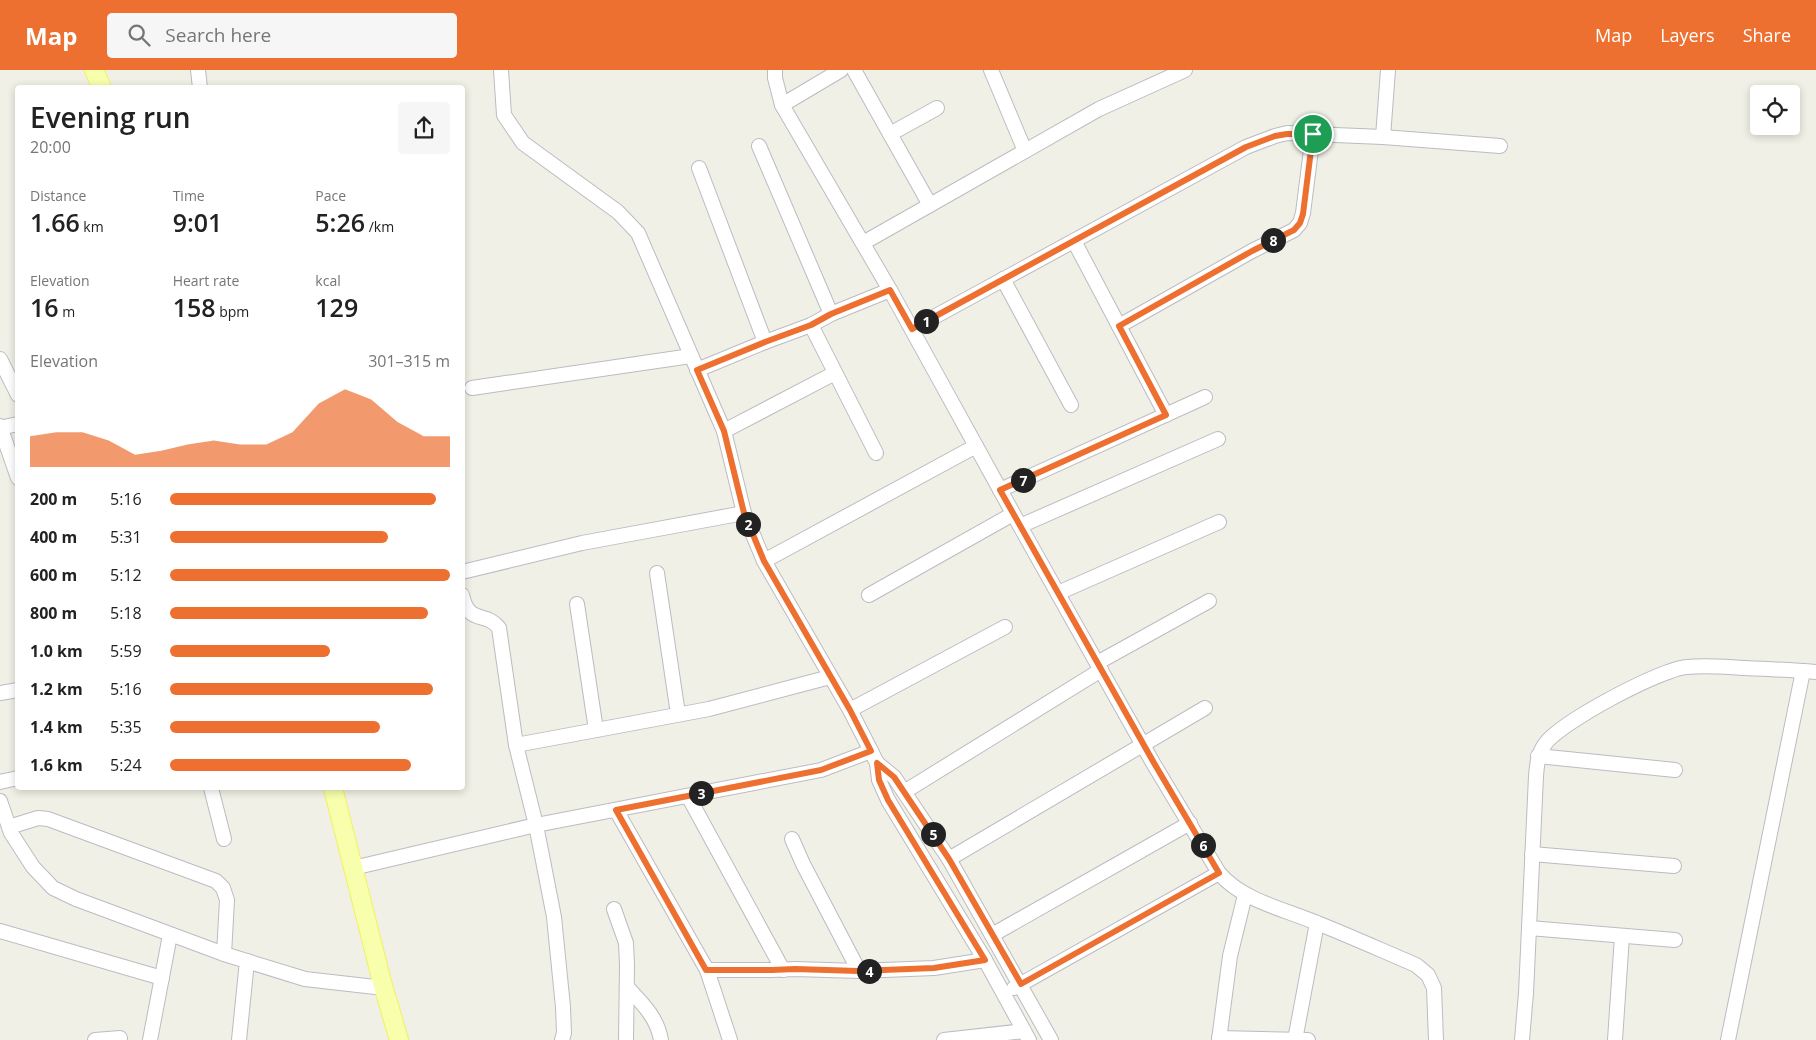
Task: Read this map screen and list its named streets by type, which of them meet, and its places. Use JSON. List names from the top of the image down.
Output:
{
  "page": {
    "header": "Map",
    "search": "Search here",
    "nav": ["Map", "Layers", "Share"],
    "heading": ["Evening run", "20:00"],
    "stats": [
      ["Distance", "1.66 km"],
      ["Time", "9:01"],
      ["Pace", "5:26 /km"],
      ["Elevation", "16 m"],
      ["Heart rate", "158 bpm"],
      ["kcal", "129"]
    ],
    "pins": [
      "8",
      "1",
      "7",
      "2",
      "3",
      "5",
      "6",
      "4"
    ],
    "chart": ["Elevation", "301–315 m"],
    "list": [
      {
        "name": "200 m",
        "note": "5:16"
      },
      {
        "name": "400 m",
        "note": "5:31"
      },
      {
        "name": "600 m",
        "note": "5:12"
      },
      {
        "name": "800 m",
        "note": "5:18"
      },
      {
        "name": "1.0 km",
        "note": "5:59"
      },
      {
        "name": "1.2 km",
        "note": "5:16"
      },
      {
        "name": "1.4 km",
        "note": "5:35"
      },
      {
        "name": "1.6 km",
        "note": "5:24"
      }
    ]
  }
}
